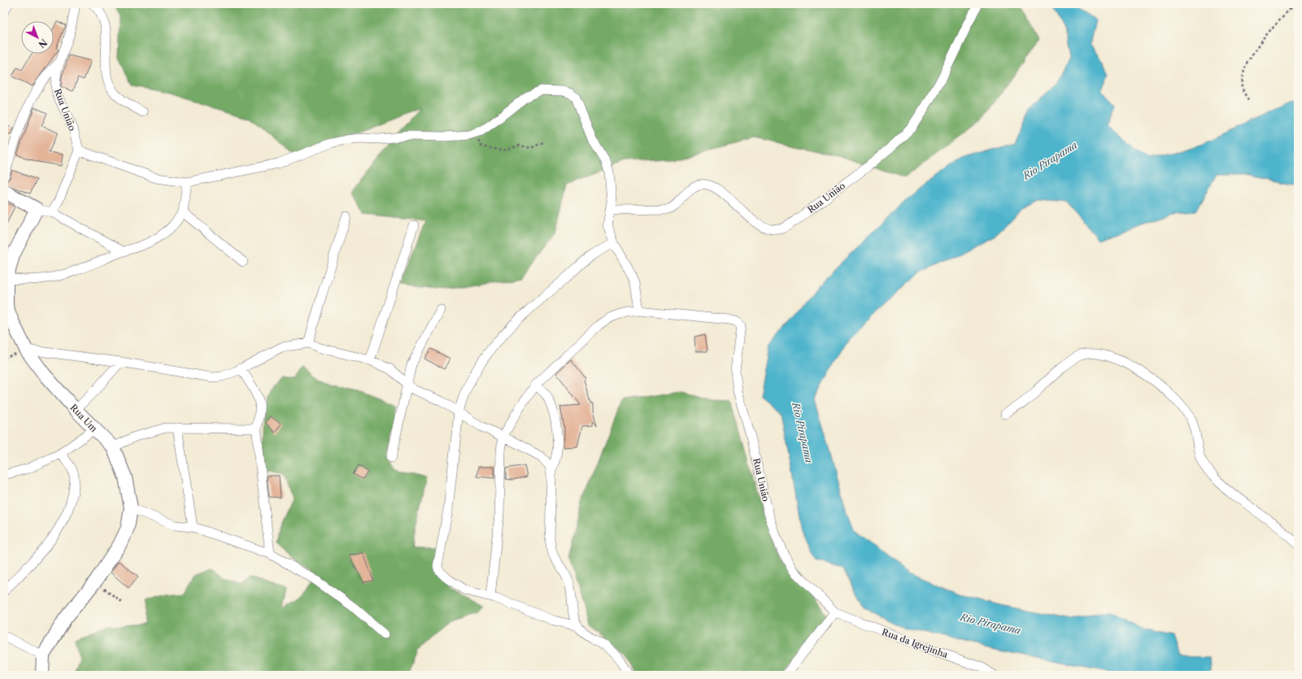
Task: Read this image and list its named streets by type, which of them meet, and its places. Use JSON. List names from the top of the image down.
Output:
{
  "streets": {
    "street": ["Rua União", "Rua Um", "Rua da Igrejinha"]
  },
  "crossings": [
    ["Rua União", "Rua da Igrejinha"]
  ],
  "water": ["Rio Pirapama"],
  "north": "bottom right"
}
